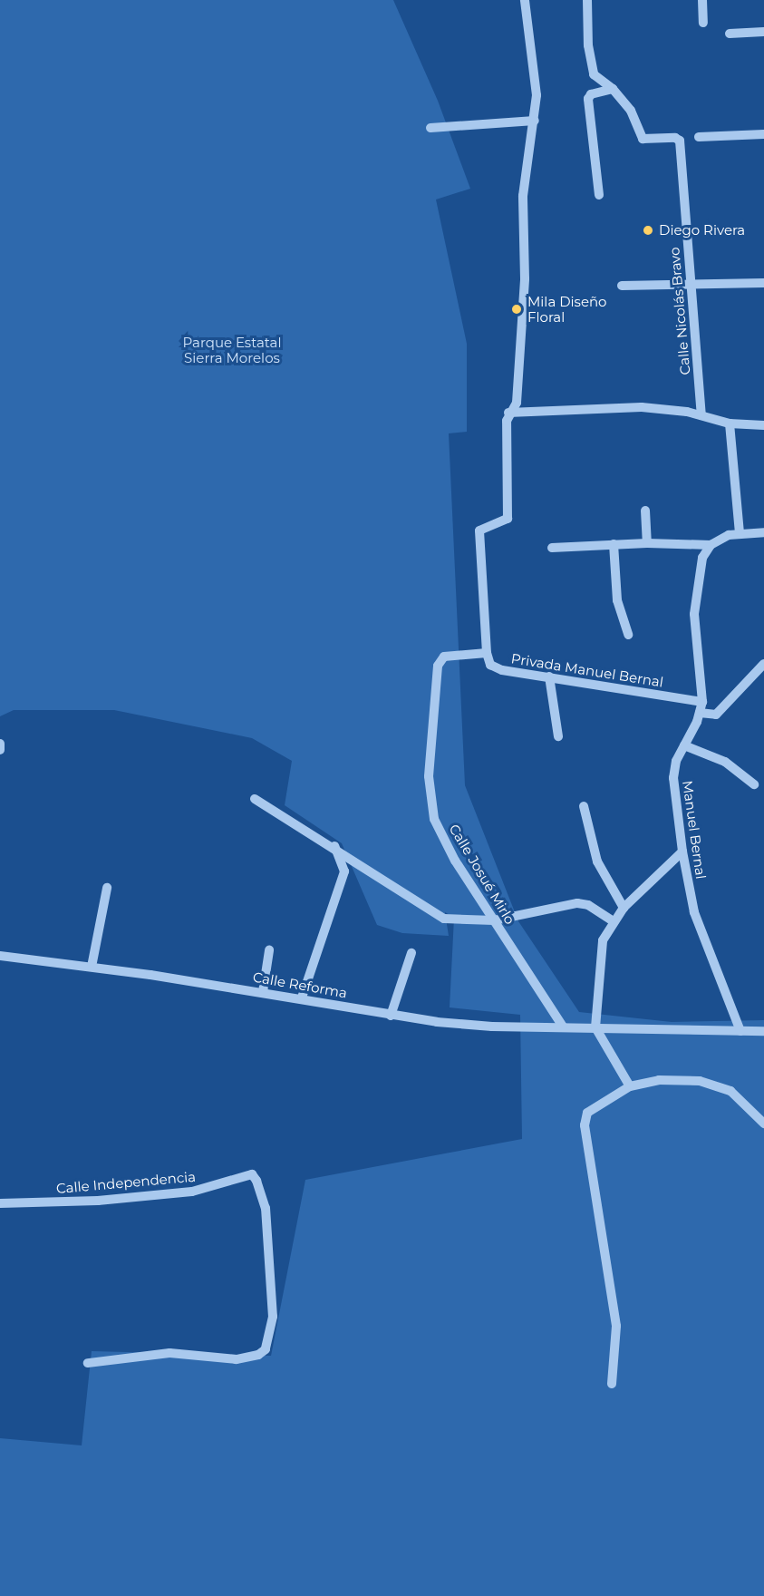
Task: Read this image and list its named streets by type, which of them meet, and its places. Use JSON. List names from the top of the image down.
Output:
{
  "streets": {
    "street": [
      "Calle Nicolás Bravo",
      "Privada Manuel Bernal",
      "Manuel Bernal",
      "Calle Josué Mirlo",
      "Calle Reforma",
      "Calle Independencia"
    ]
  },
  "crossings": [
    ["Privada Manuel Bernal", "Manuel Bernal"],
    ["Privada Manuel Bernal", "Calle Josué Mirlo"],
    ["Manuel Bernal", "Calle Reforma"],
    ["Calle Josué Mirlo", "Calle Reforma"]
  ],
  "parks": ["Parque Estatal Sierra Morelos"],
  "places": ["Diego Rivera", "Mila Diseño Floral"]
}
